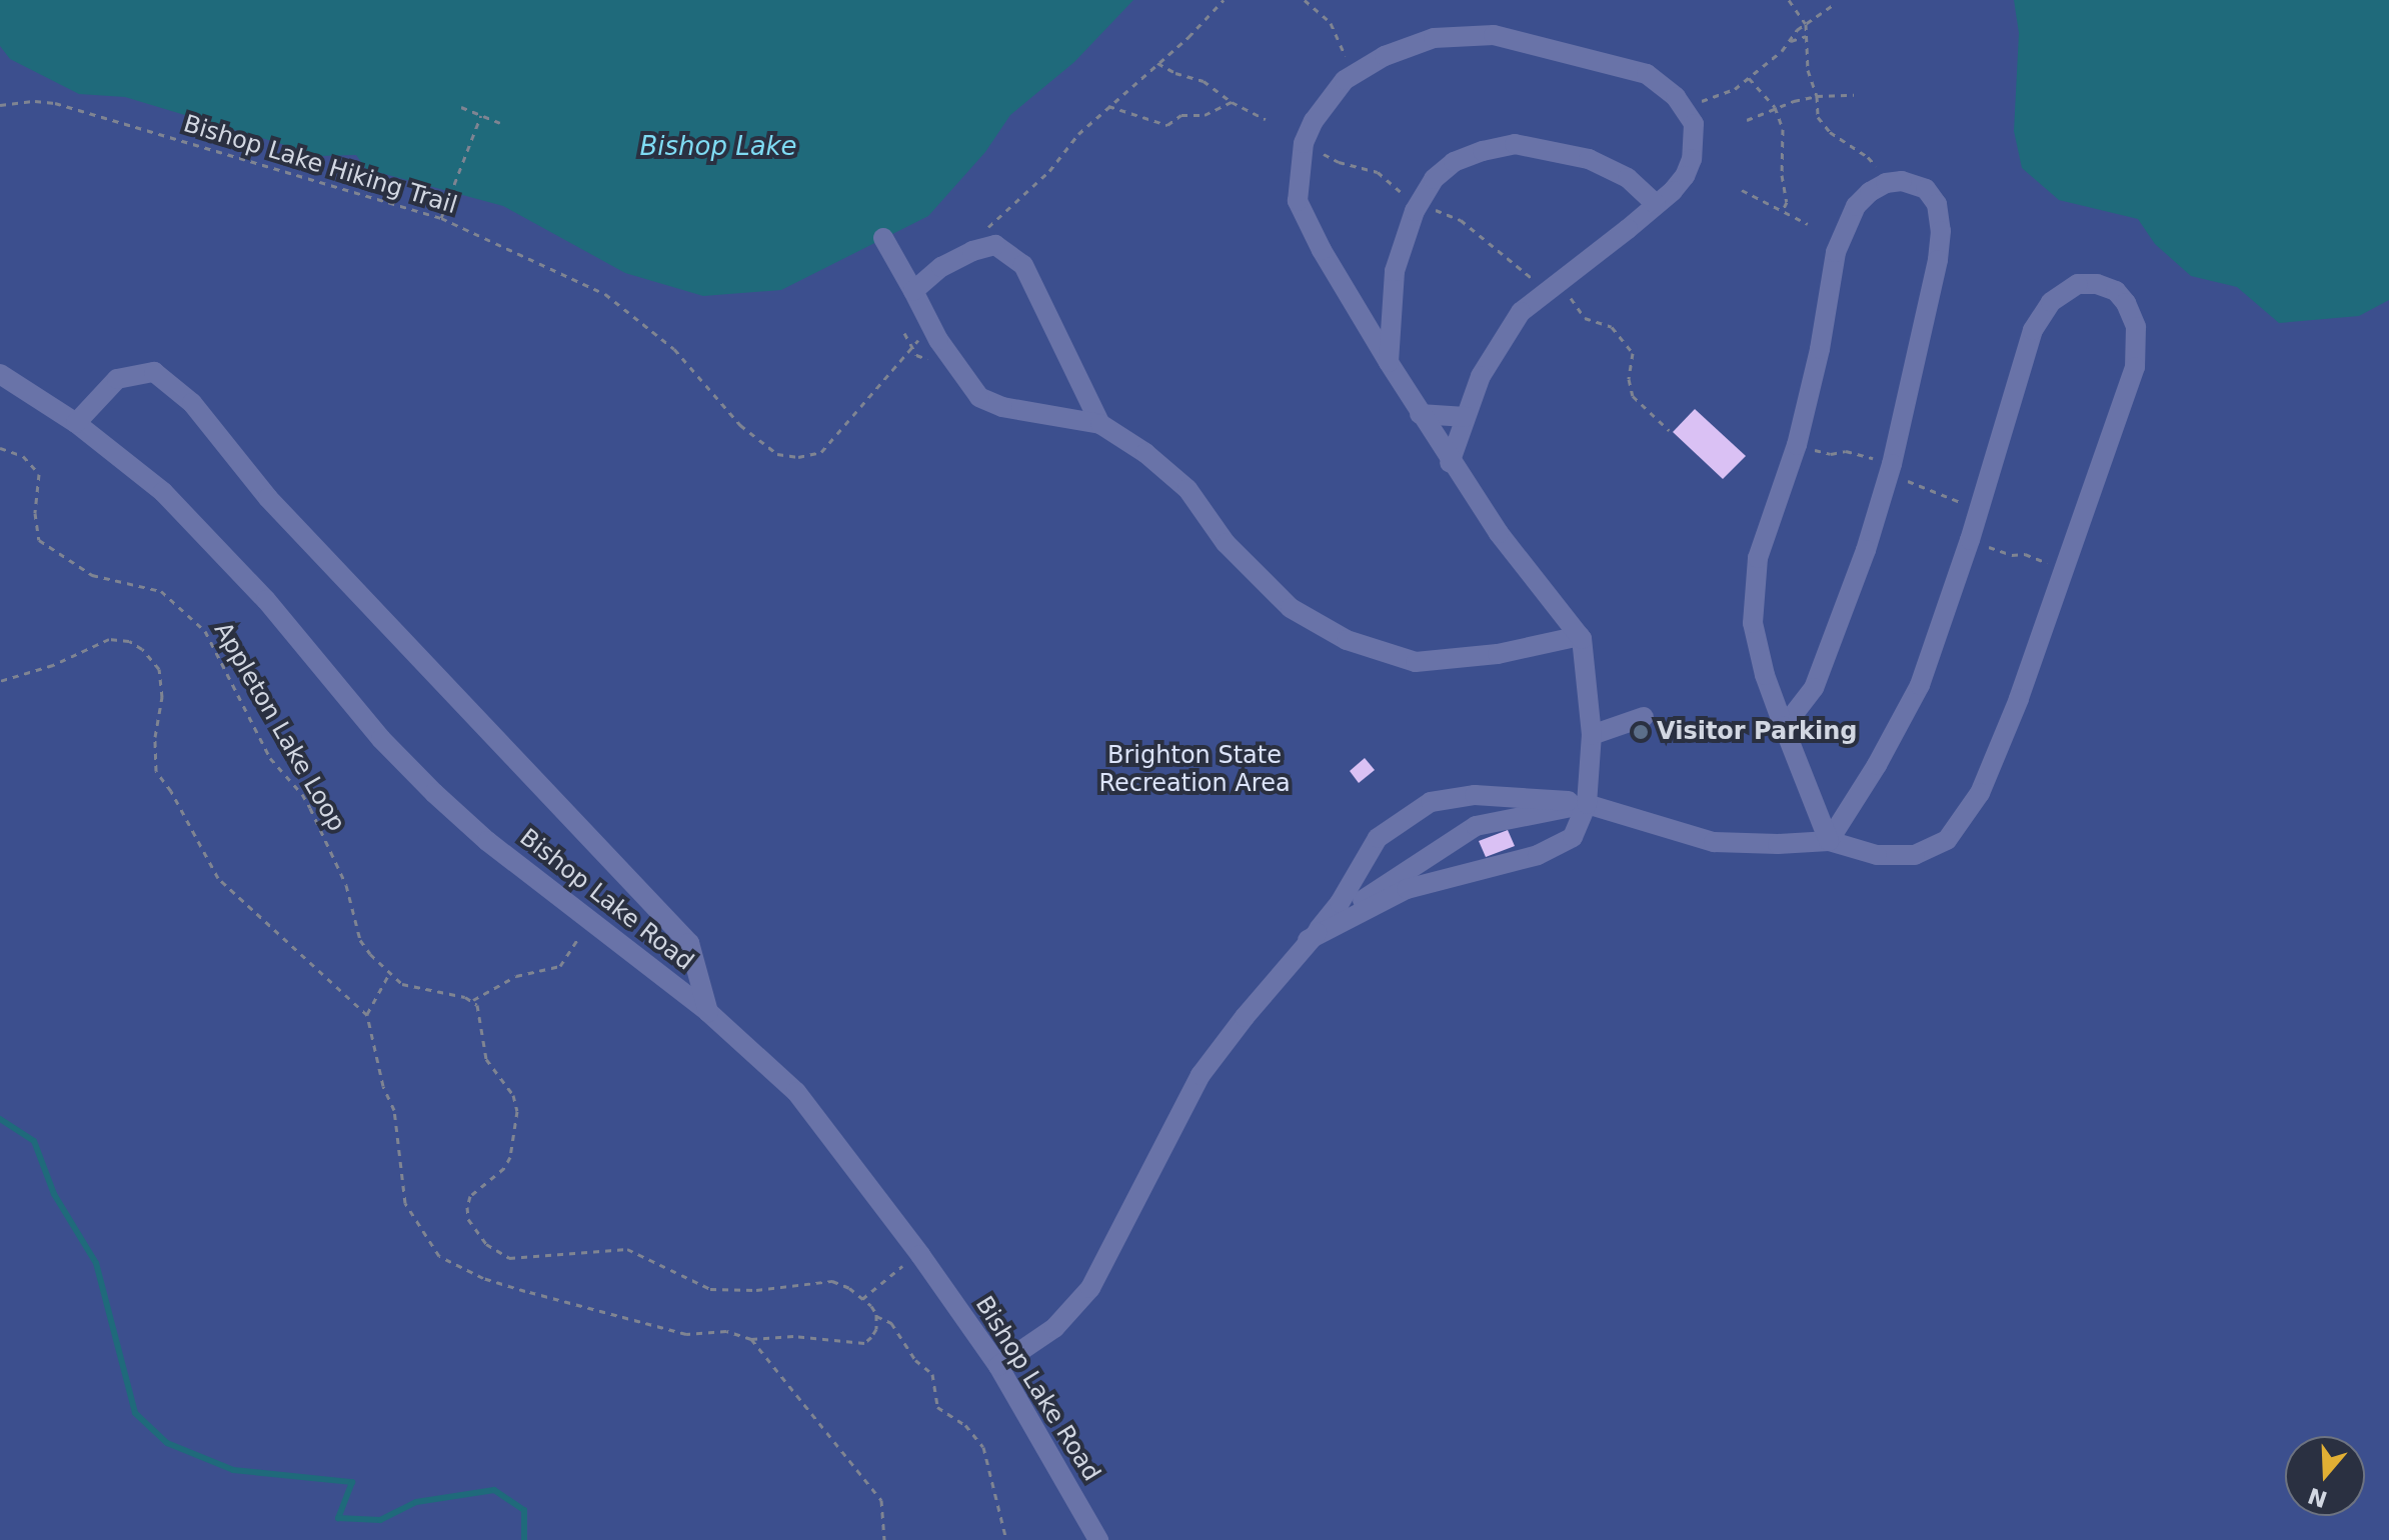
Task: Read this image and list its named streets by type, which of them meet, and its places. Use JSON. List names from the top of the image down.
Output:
{
  "streets": {
    "street": ["Bishop Lake Road"],
    "path": ["Bishop Lake Hiking Trail", "Appleton Lake Loop"]
  },
  "water": ["Bishop Lake"],
  "parks": ["Brighton State Recreation Area"],
  "places": ["Visitor Parking"],
  "north": "bottom"
}
